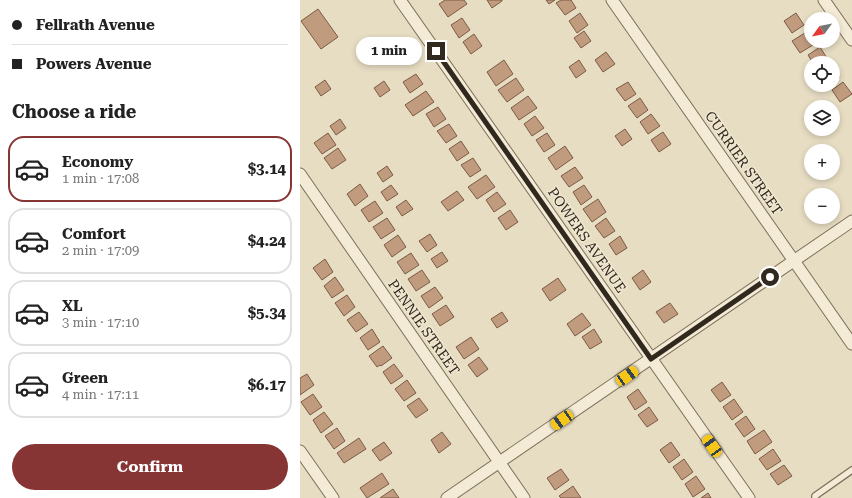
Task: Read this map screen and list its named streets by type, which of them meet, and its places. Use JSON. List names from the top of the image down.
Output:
{
  "streets": {
    "street": ["CURRIER STREET", "POWERS AVENUE", "PENNIE STREET"]
  },
  "north": "bottom left",
  "page": {
    "banner": ["Fellrath Avenue", "Powers Avenue"],
    "map_buttons": ["+", "−"],
    "bubble": "1 min",
    "heading": "Choose a ride",
    "list": [
      {
        "name": "Economy",
        "note": "1 min · 17:08",
        "value": "$3.14"
      },
      {
        "name": "Comfort",
        "note": "2 min · 17:09",
        "value": "$4.24"
      },
      {
        "name": "XL",
        "note": "3 min · 17:10",
        "value": "$5.34"
      },
      {
        "name": "Green",
        "note": "4 min · 17:11",
        "value": "$6.17"
      }
    ],
    "buttons": "Confirm"
  }
}
